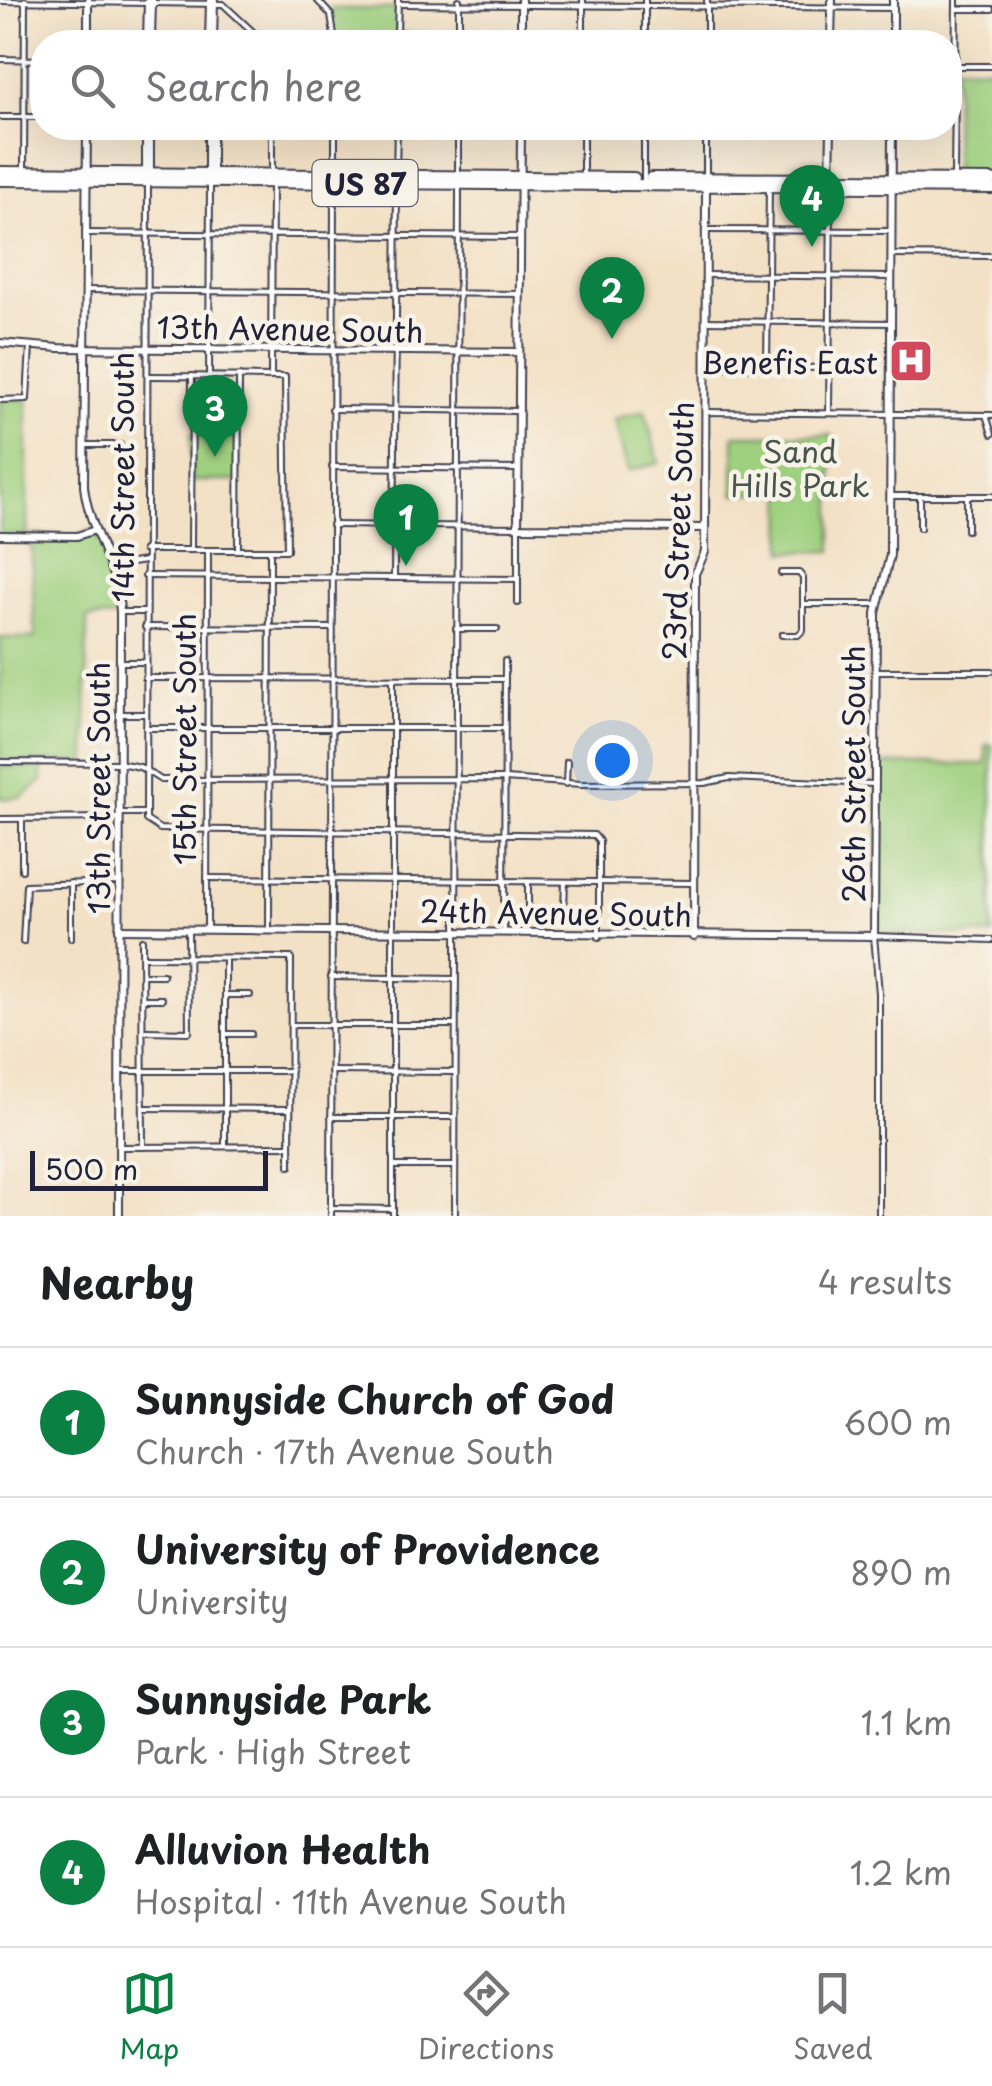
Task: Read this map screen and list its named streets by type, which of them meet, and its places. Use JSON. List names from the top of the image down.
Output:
{
  "streets": {
    "main road": ["US 87", "14th Street South"],
    "street": [
      "13th Avenue South",
      "23rd Street South",
      "15th Street South",
      "26th Street South",
      "13th Street South",
      "24th Avenue South"
    ]
  },
  "crossings": [
    ["US 87", "14th Street South"],
    ["US 87", "23rd Street South"],
    ["US 87", "26th Street South"],
    ["13th Avenue South", "14th Street South"],
    ["13th Avenue South", "13th Street South"],
    ["14th Street South", "15th Street South"],
    ["23rd Street South", "24th Avenue South"],
    ["15th Street South", "24th Avenue South"],
    ["26th Street South", "24th Avenue South"],
    ["13th Street South", "24th Avenue South"]
  ],
  "parks": ["Sand Hills Park"],
  "places": {
    "hospital": ["Benefis East"]
  },
  "scale_bar": "500 m",
  "page": {
    "search": "Search here",
    "pins": [
      "4",
      "2",
      "3",
      "1"
    ],
    "scale": "500 m",
    "heading": ["Nearby", "4 results"],
    "list": [
      {
        "mark": "1",
        "name": "Sunnyside Church of God",
        "note": "Church · 17th Avenue South",
        "value": "600 m"
      },
      {
        "mark": "2",
        "name": "University of Providence",
        "note": "University",
        "value": "890 m"
      },
      {
        "mark": "3",
        "name": "Sunnyside Park",
        "note": "Park · High Street",
        "value": "1.1 km"
      },
      {
        "mark": "4",
        "name": "Alluvion Health",
        "note": "Hospital · 11th Avenue South",
        "value": "1.2 km"
      }
    ],
    "nav": ["Map", "Directions", "Saved"]
  }
}
